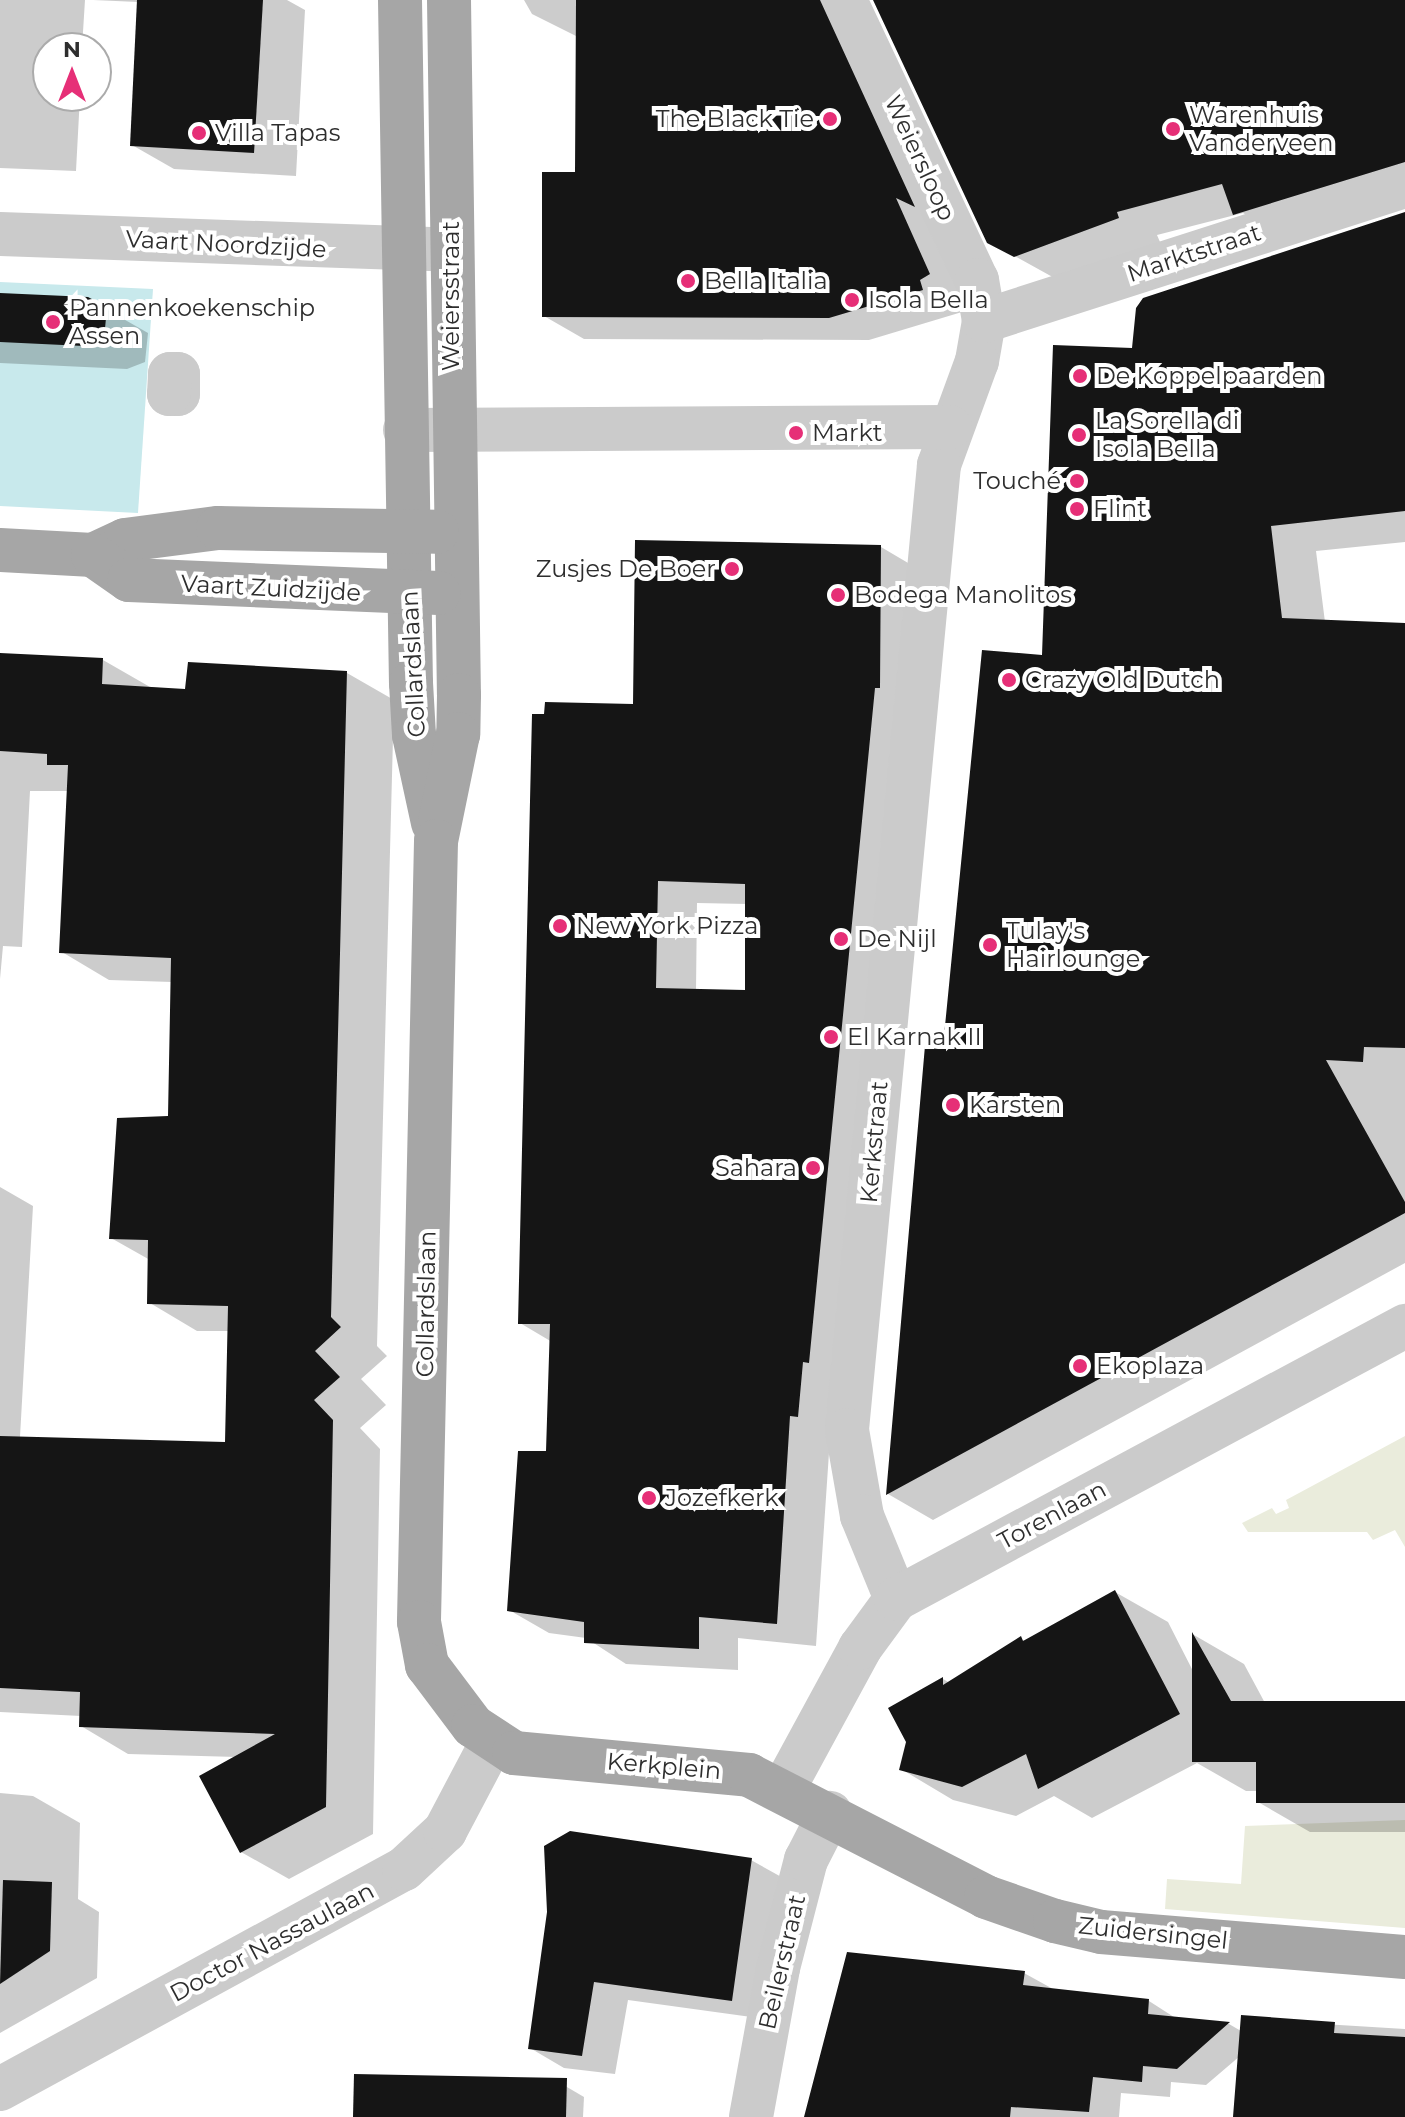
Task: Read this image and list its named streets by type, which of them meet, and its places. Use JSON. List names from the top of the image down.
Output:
{
  "streets": {
    "main road": [
      "Weiersstraat",
      "Vaart Zuidzijde",
      "Collardslaan",
      "Kerkplein",
      "Zuidersingel"
    ],
    "street": [
      "Weiersloop",
      "Vaart Noordzijde",
      "Marktstraat",
      "Kerkstraat",
      "Torenlaan",
      "Doctor Nassaulaan",
      "Beilerstraat"
    ]
  },
  "crossings": [
    ["Weiersloop", "Marktstraat"],
    ["Vaart Noordzijde", "Weiersstraat"],
    ["Weiersstraat", "Vaart Zuidzijde"],
    ["Weiersstraat", "Collardslaan"],
    ["Vaart Zuidzijde", "Collardslaan"],
    ["Collardslaan", "Kerkplein"],
    ["Collardslaan", "Doctor Nassaulaan"],
    ["Kerkstraat", "Torenlaan"],
    ["Torenlaan", "Kerkplein"],
    ["Kerkplein", "Zuidersingel"],
    ["Kerkplein", "Doctor Nassaulaan"],
    ["Kerkplein", "Beilerstraat"],
    ["Zuidersingel", "Beilerstraat"]
  ],
  "places": [
    "The Black Tie",
    "Warenhuis Vanderveen",
    "Villa Tapas",
    "Bella Italia",
    "Isola Bella",
    "Pannenkoekenschip Assen",
    "De Koppelpaarden",
    "Markt",
    "La Sorella di Isola Bella",
    "Touché",
    "Flint",
    "Zusjes De Boer",
    "Bodega Manolitos",
    "Crazy Old Dutch",
    "New York Pizza",
    "De Nijl",
    "Tulay's Hairlounge",
    "El Karnak II",
    "Karsten",
    "Sahara",
    "Ekoplaza",
    "Jozefkerk"
  ],
  "north": "top"
}
